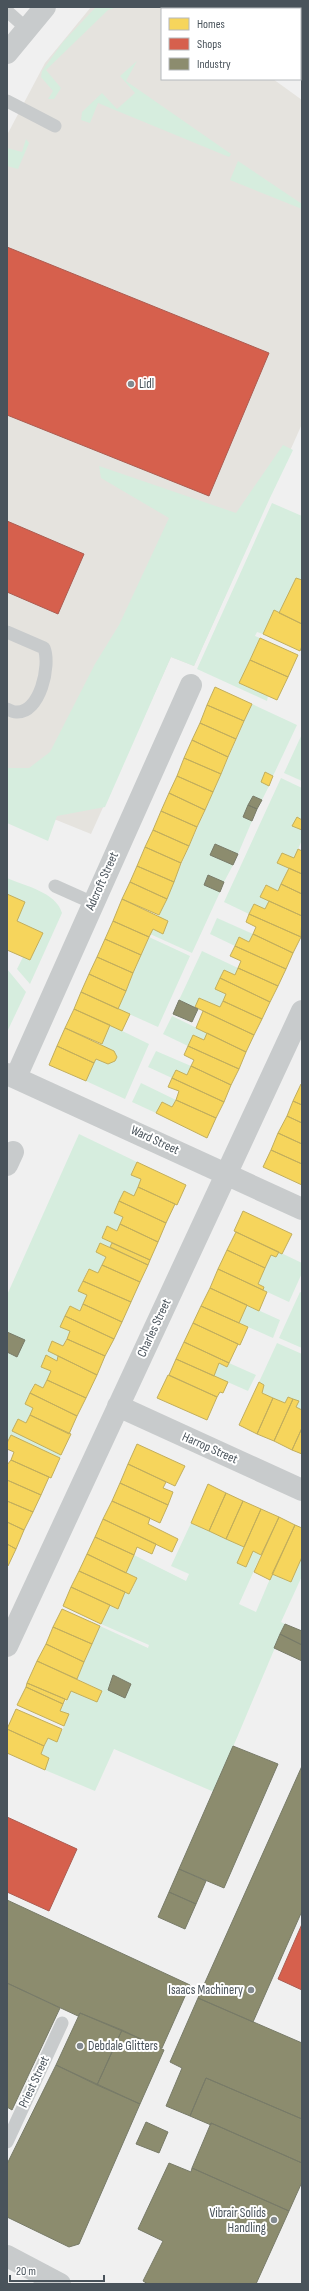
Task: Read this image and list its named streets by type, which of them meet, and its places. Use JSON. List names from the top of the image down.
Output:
{
  "streets": {
    "street": [
      "Adcroft Street",
      "Ward Street",
      "Charles Street",
      "Harrop Street"
    ],
    "lane": ["Priest Street"]
  },
  "crossings": [
    ["Adcroft Street", "Ward Street"],
    ["Ward Street", "Charles Street"],
    ["Charles Street", "Harrop Street"]
  ],
  "places": [
    "Lidl",
    "Isaacs Machinery",
    "Debdale Glitters",
    "Vibrair Solids Handling"
  ],
  "legend": ["Homes", "Shops", "Industry"],
  "scale_bar": "20 m"
}
